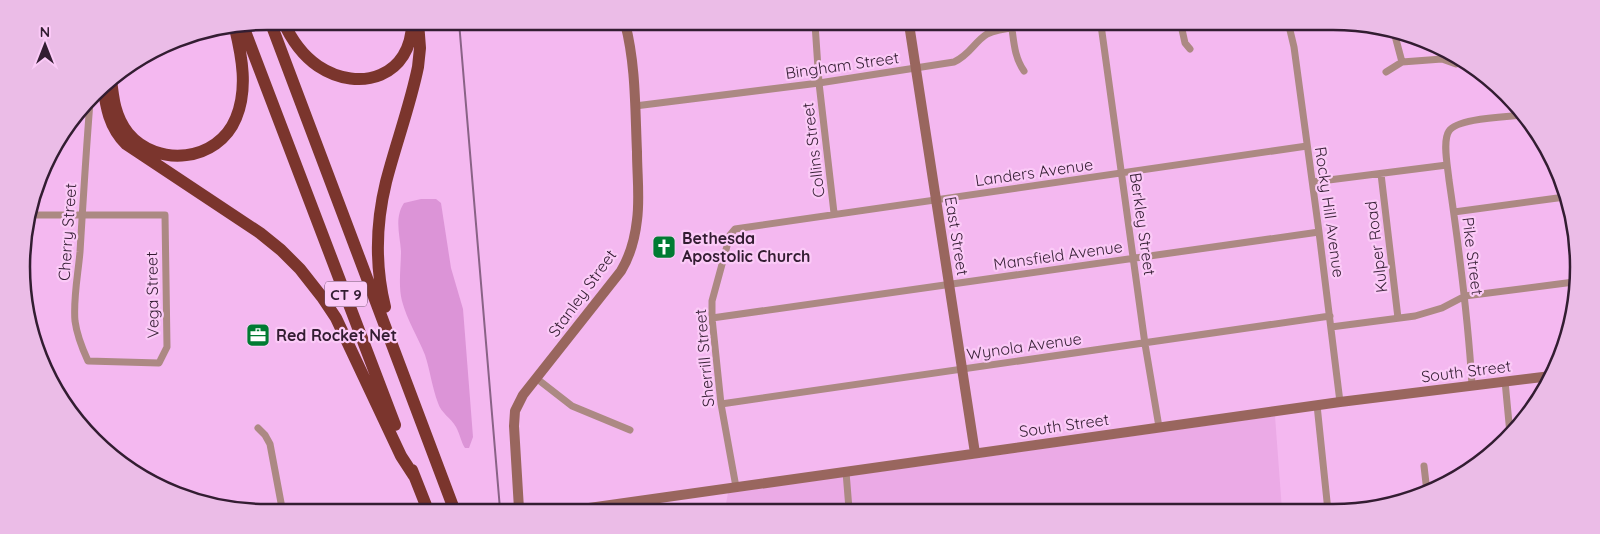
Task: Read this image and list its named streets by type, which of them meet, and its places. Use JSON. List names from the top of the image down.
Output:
{
  "streets": {
    "highway": ["CT 9"],
    "main road": ["East Street", "Stanley Street", "South Street"],
    "street": [
      "Bingham Street",
      "Collins Street",
      "Landers Avenue",
      "Rocky Hill Avenue",
      "Berkley Street",
      "Cherry Street",
      "Kulper Road",
      "Mansfield Avenue",
      "Pike Street",
      "Vega Street",
      "Wynola Avenue",
      "Sherrill Street"
    ]
  },
  "crossings": [
    ["Bingham Street", "Collins Street"],
    ["Bingham Street", "East Street"],
    ["Bingham Street", "Stanley Street"],
    ["Collins Street", "Landers Avenue"],
    ["Landers Avenue", "Rocky Hill Avenue"],
    ["Landers Avenue", "Berkley Street"],
    ["Landers Avenue", "East Street"],
    ["Landers Avenue", "Sherrill Street"],
    ["Rocky Hill Avenue", "Mansfield Avenue"],
    ["Rocky Hill Avenue", "Wynola Avenue"],
    ["Rocky Hill Avenue", "South Street"],
    ["Berkley Street", "Mansfield Avenue"],
    ["Berkley Street", "Wynola Avenue"],
    ["Berkley Street", "South Street"],
    ["Cherry Street", "Vega Street"],
    ["East Street", "Mansfield Avenue"],
    ["East Street", "Wynola Avenue"],
    ["East Street", "South Street"],
    ["Mansfield Avenue", "Sherrill Street"],
    ["Pike Street", "South Street"],
    ["Wynola Avenue", "Sherrill Street"],
    ["Sherrill Street", "South Street"]
  ],
  "places": {
    "church": ["Bethesda Apostolic Church"],
    "office": ["Red Rocket Net"]
  },
  "north": "top"
}
